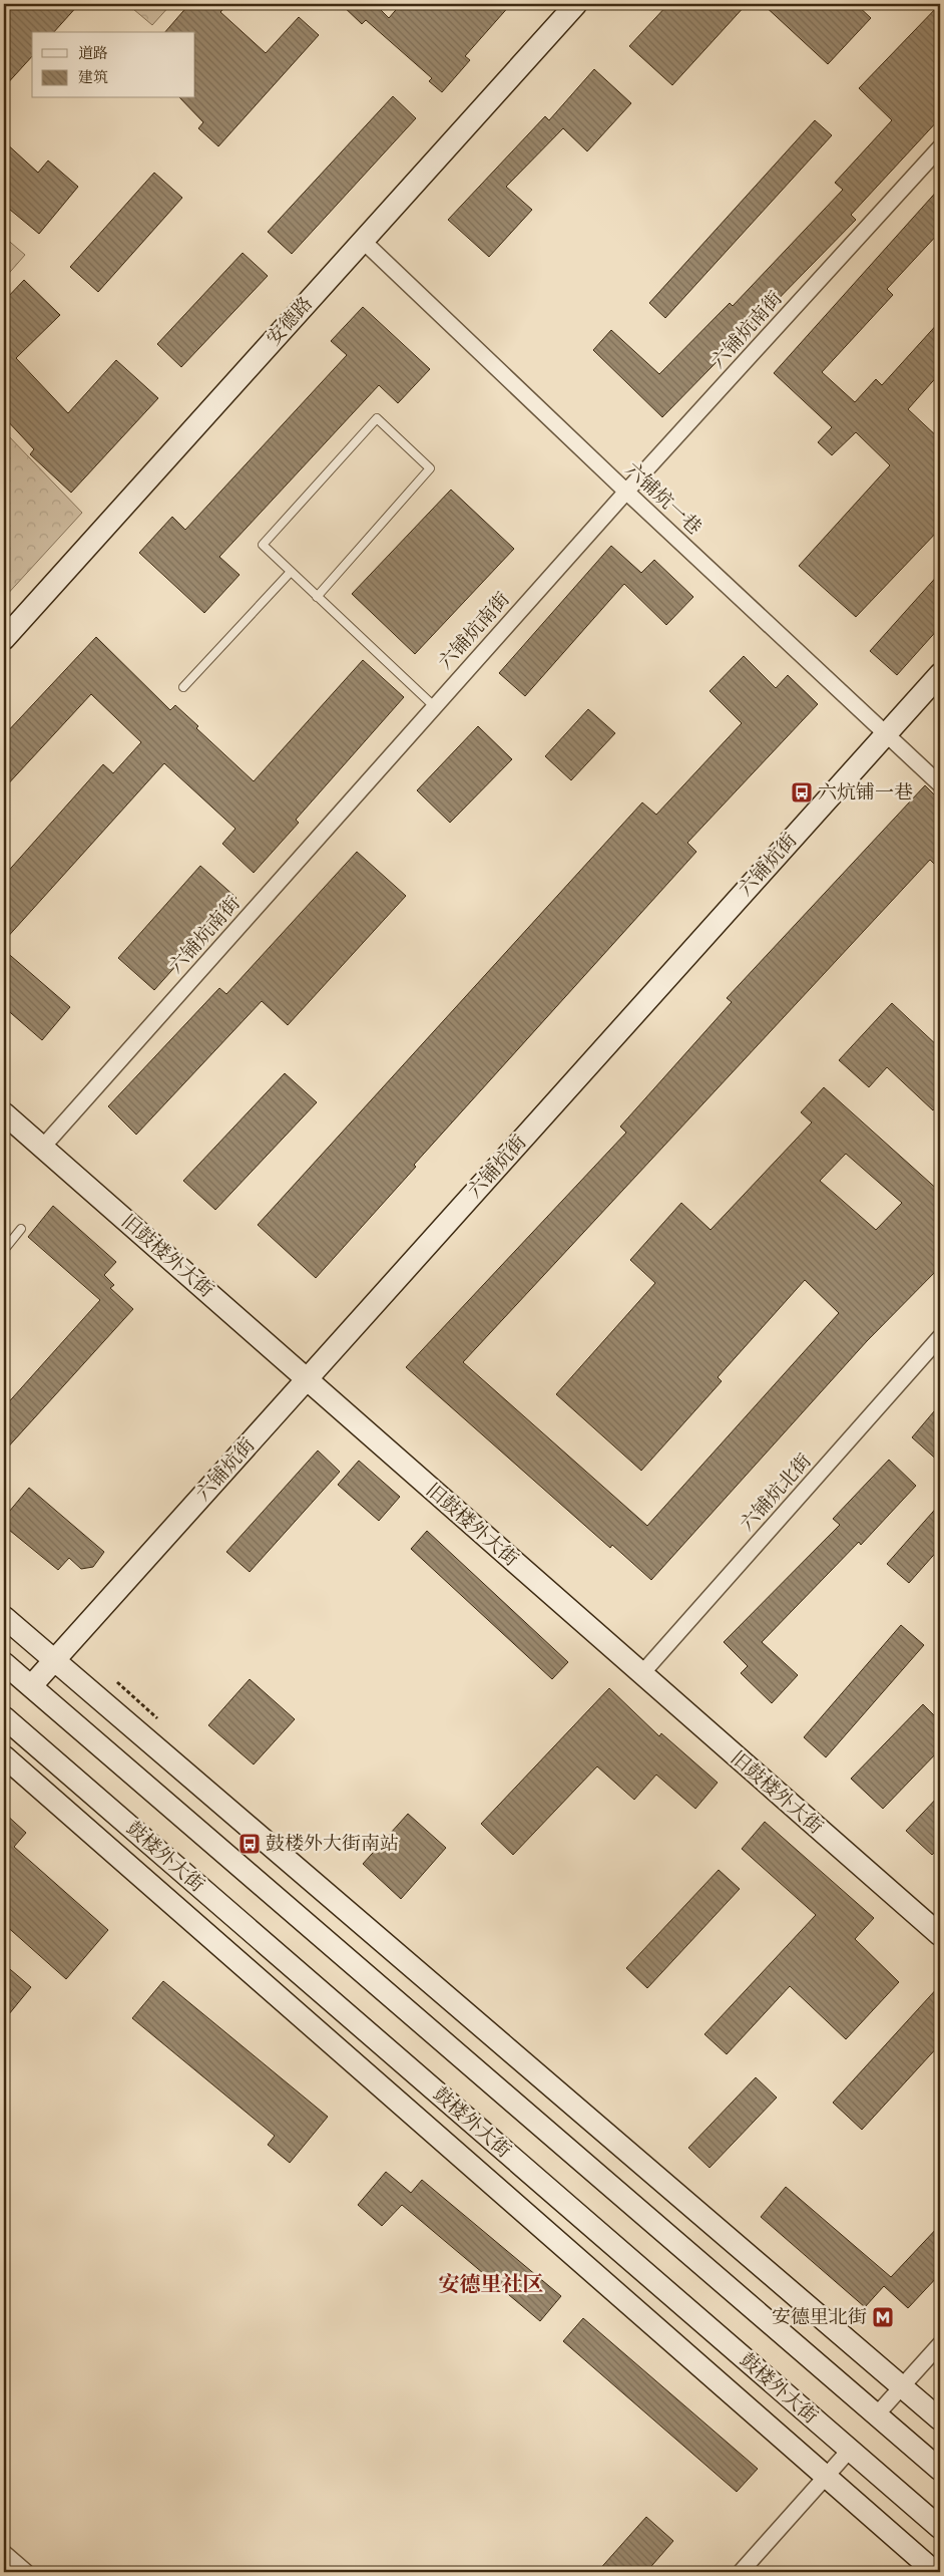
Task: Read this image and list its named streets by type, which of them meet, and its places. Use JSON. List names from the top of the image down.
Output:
{
  "streets": {
    "street": [
      "安德路",
      "六铺炕南街",
      "六铺炕一巷",
      "六铺炕街",
      "旧鼓楼外大街",
      "六铺炕北街",
      "鼓楼外大街"
    ]
  },
  "crossings": [
    ["安德路", "六铺炕一巷"],
    ["六铺炕南街", "六铺炕一巷"],
    ["六铺炕南街", "旧鼓楼外大街"],
    ["六铺炕一巷", "六铺炕街"],
    ["六铺炕街", "旧鼓楼外大街"],
    ["旧鼓楼外大街", "六铺炕北街"]
  ],
  "districts": ["安德里社区"],
  "places": {
    "bus stop": ["六炕铺一巷", "鼓楼外大街南站"],
    "metro station": ["安德里北街"]
  },
  "legend": ["道路", "建筑"]
}
